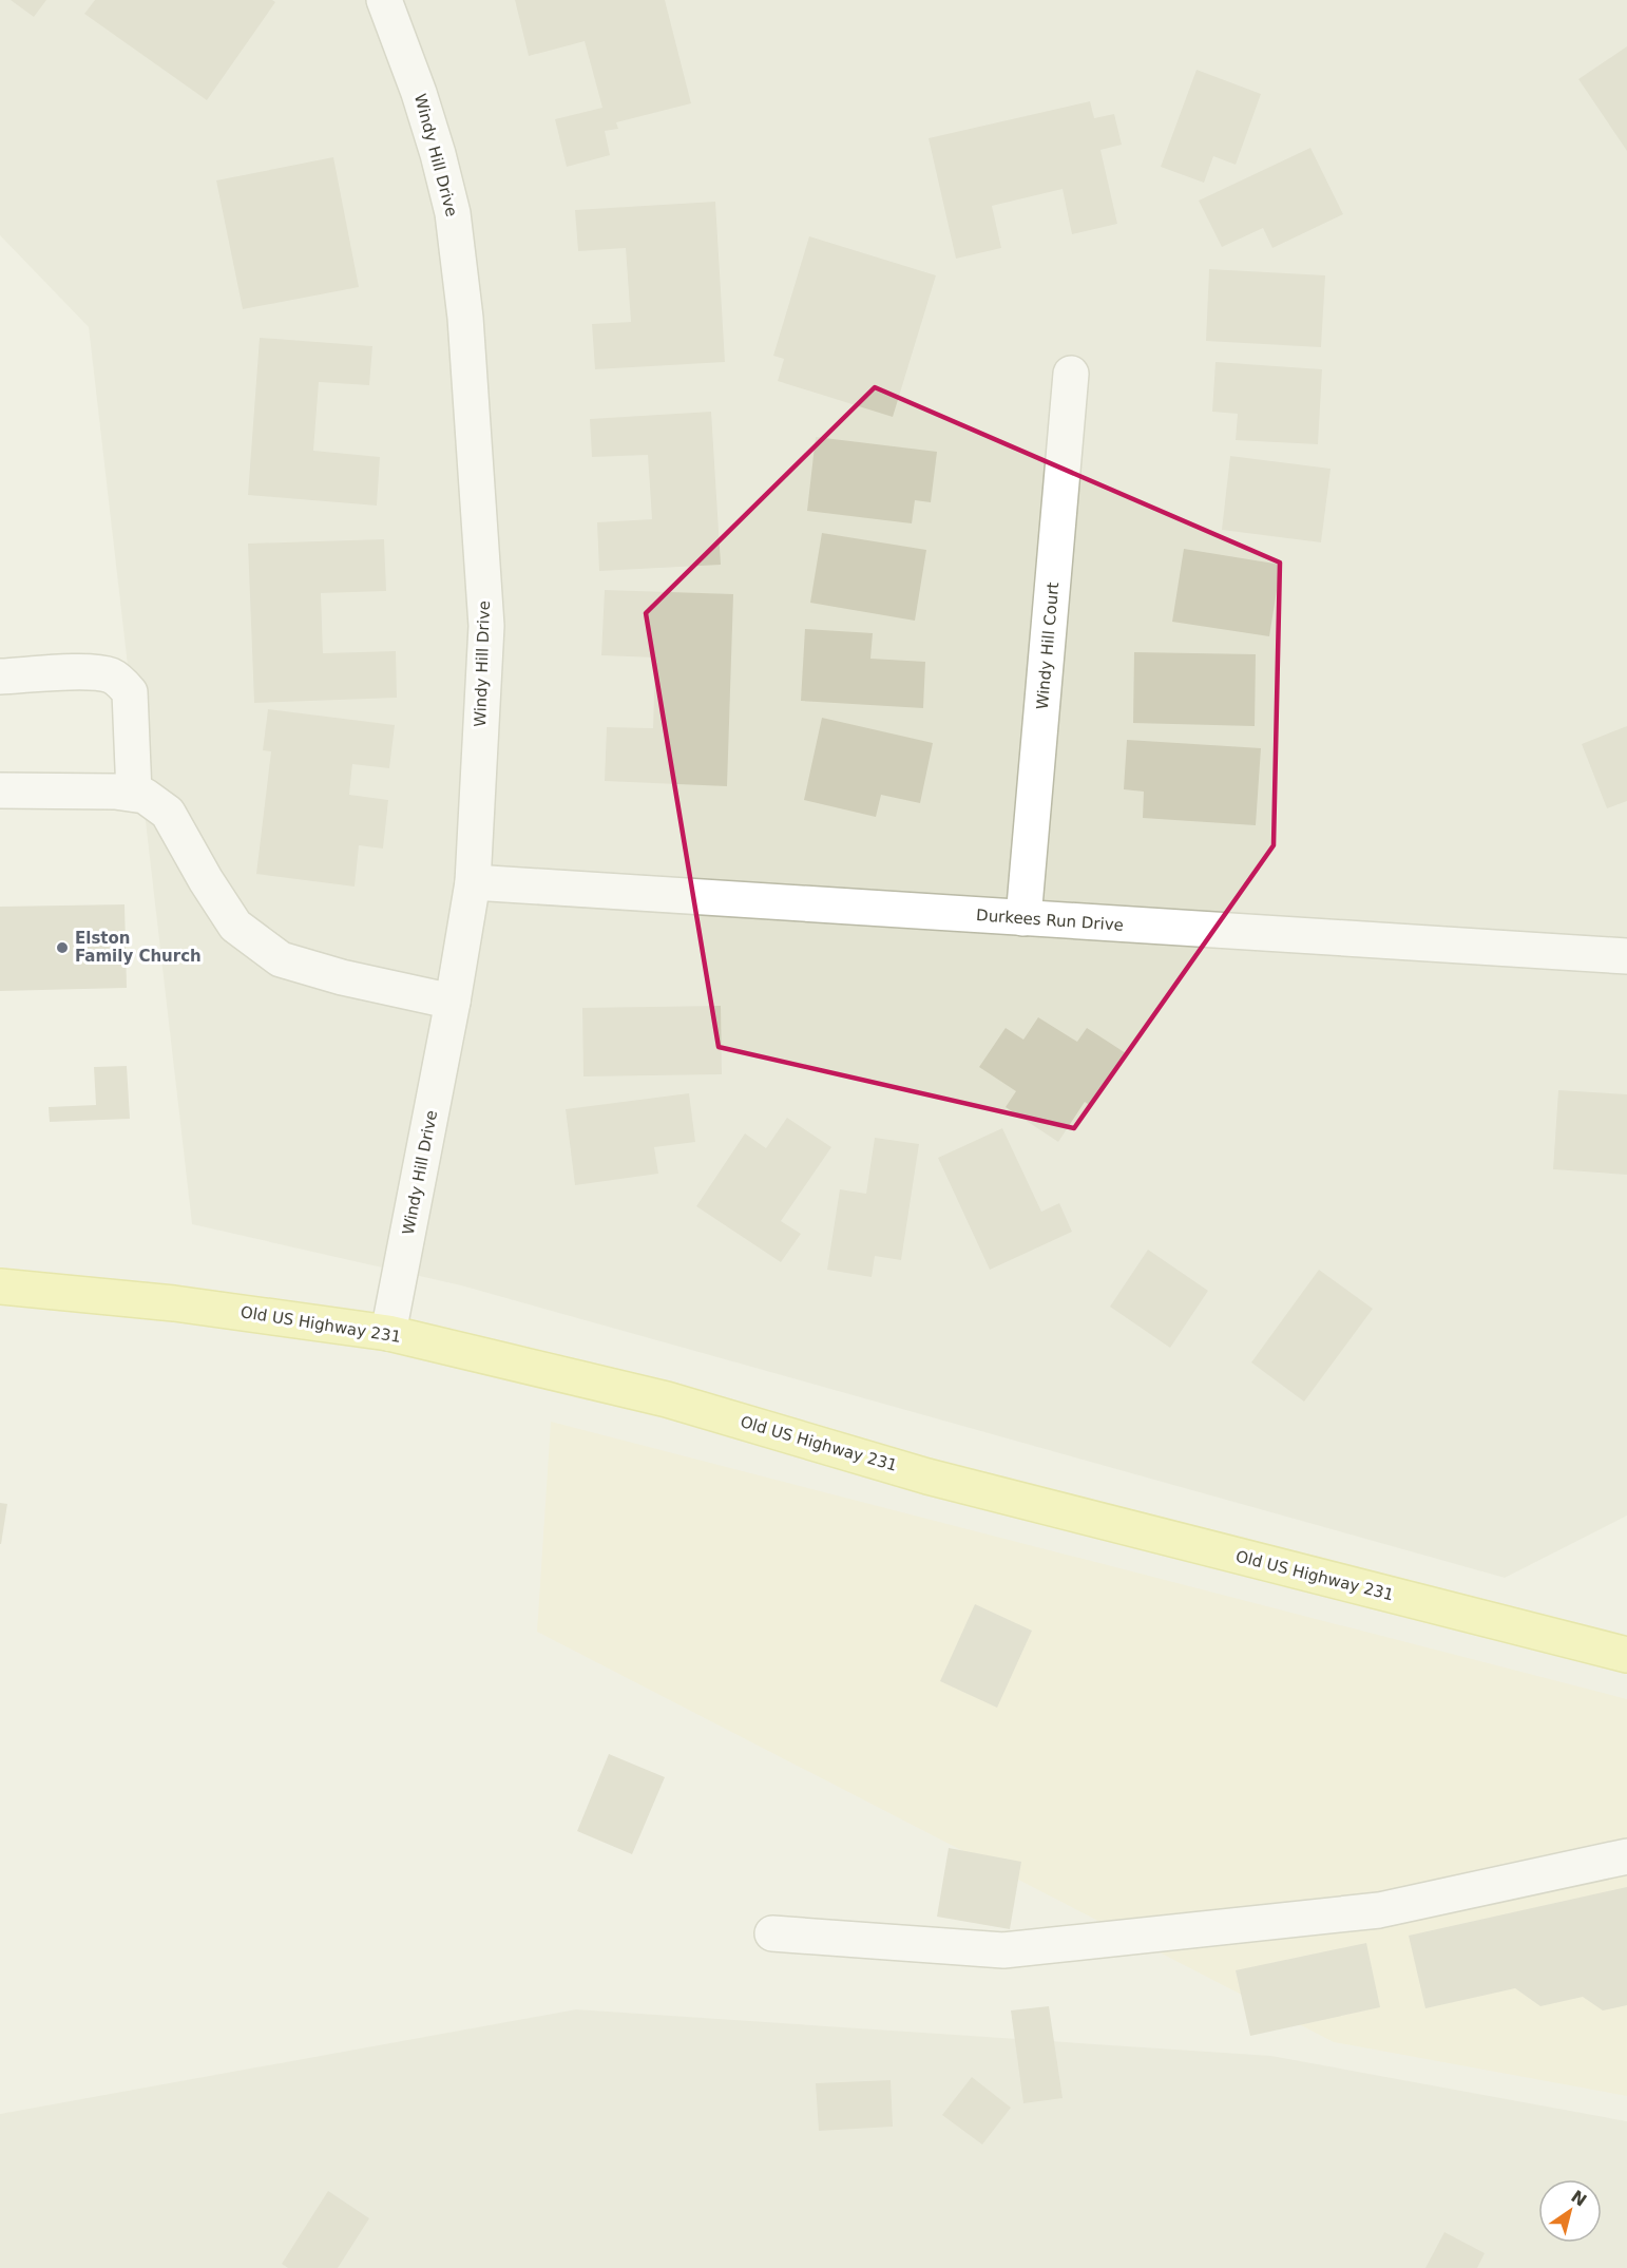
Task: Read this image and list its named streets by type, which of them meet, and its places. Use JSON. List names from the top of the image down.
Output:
{
  "streets": {
    "main road": ["Old US Highway 231"],
    "street": ["Windy Hill Drive", "Windy Hill Court", "Durkees Run Drive"]
  },
  "crossings": [
    ["Windy Hill Drive", "Durkees Run Drive"],
    ["Windy Hill Drive", "Old US Highway 231"],
    ["Windy Hill Court", "Durkees Run Drive"]
  ],
  "places": ["Elston Family Church"],
  "north": "top right"
}
